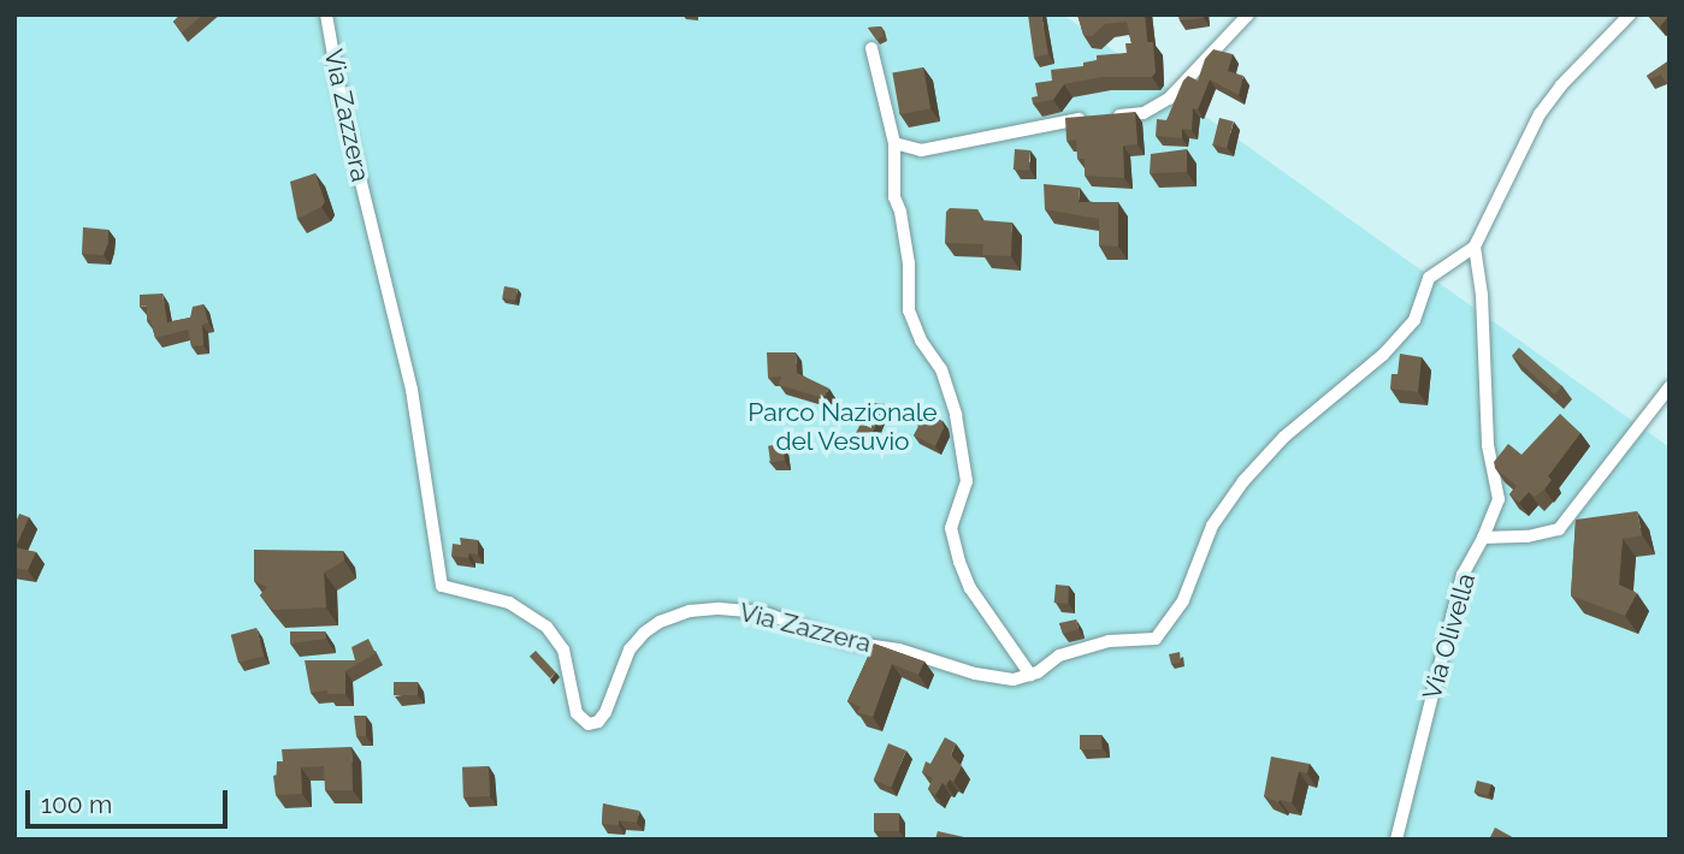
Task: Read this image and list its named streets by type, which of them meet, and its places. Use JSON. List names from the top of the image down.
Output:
{
  "streets": {
    "street": ["Via Zazzera", "Via Olivella"]
  },
  "parks": ["Parco Nazionale del Vesuvio"],
  "scale_bar": "100 m"
}
